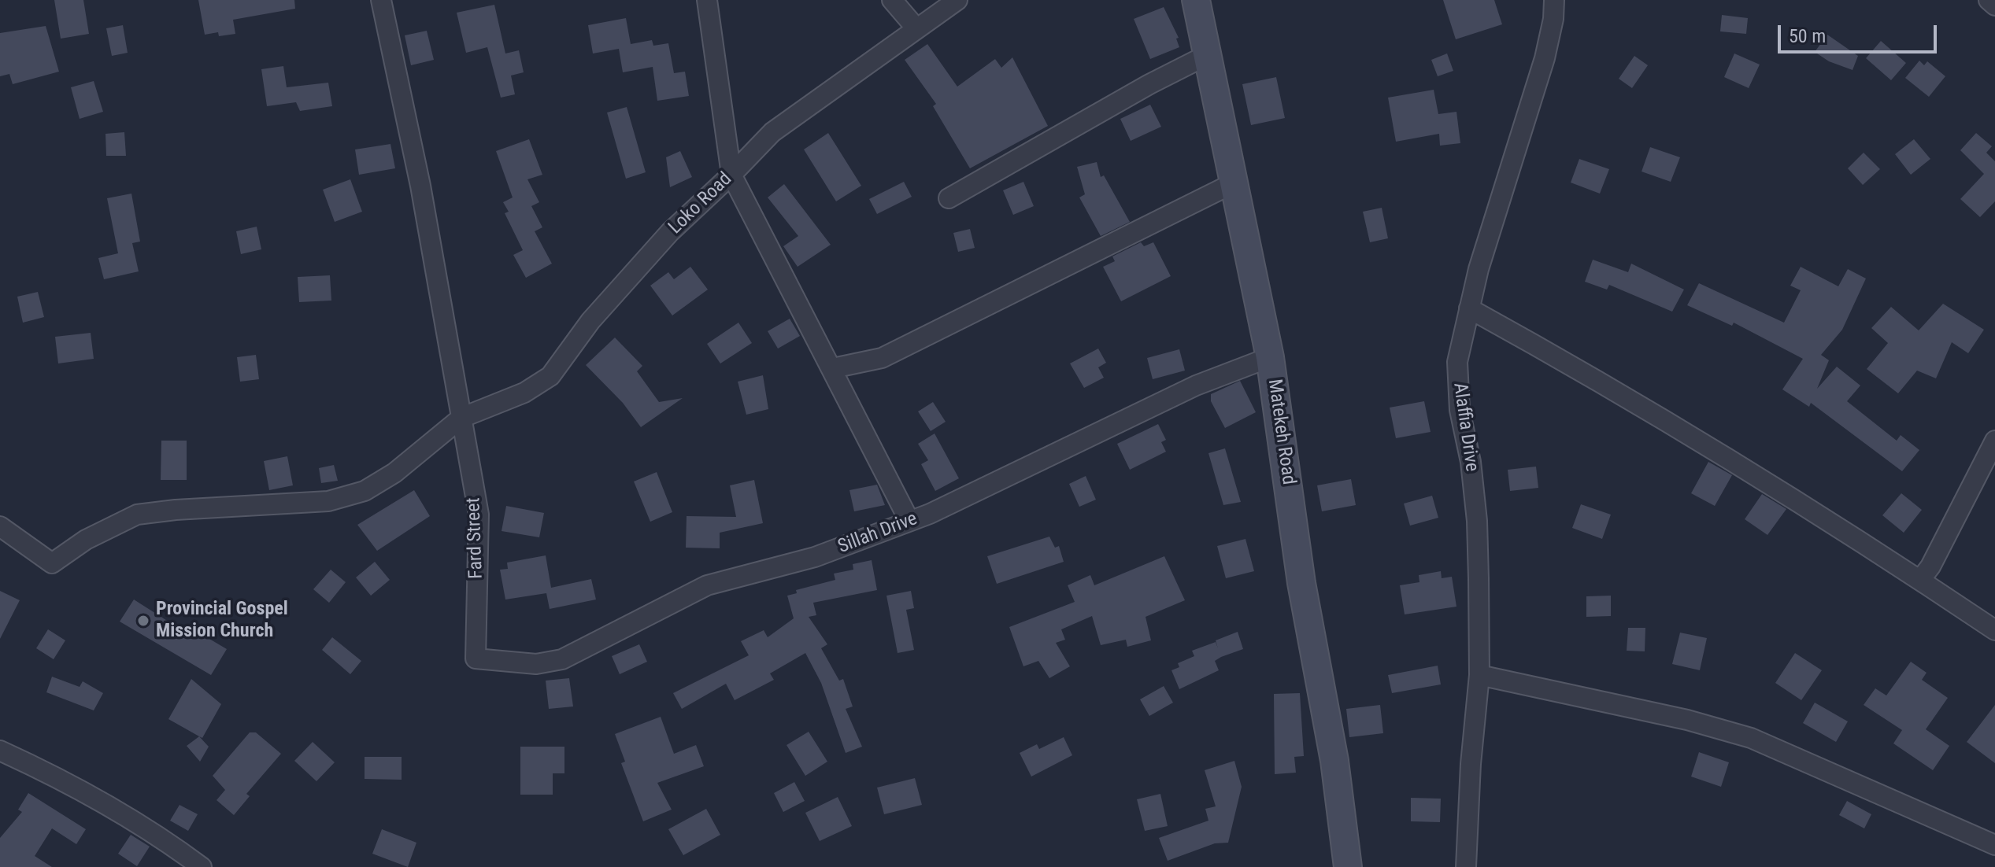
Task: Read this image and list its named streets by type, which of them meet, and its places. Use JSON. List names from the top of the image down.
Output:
{
  "streets": {
    "street": [
      "Loko Road",
      "Alaffia Drive",
      "Matekeh Road",
      "Sillah Drive",
      "Fard Street"
    ]
  },
  "crossings": [
    ["Loko Road", "Fard Street"],
    ["Matekeh Road", "Sillah Drive"],
    ["Sillah Drive", "Fard Street"]
  ],
  "places": ["Provincial Gospel Mission Church"],
  "scale_bar": "50 m"
}
